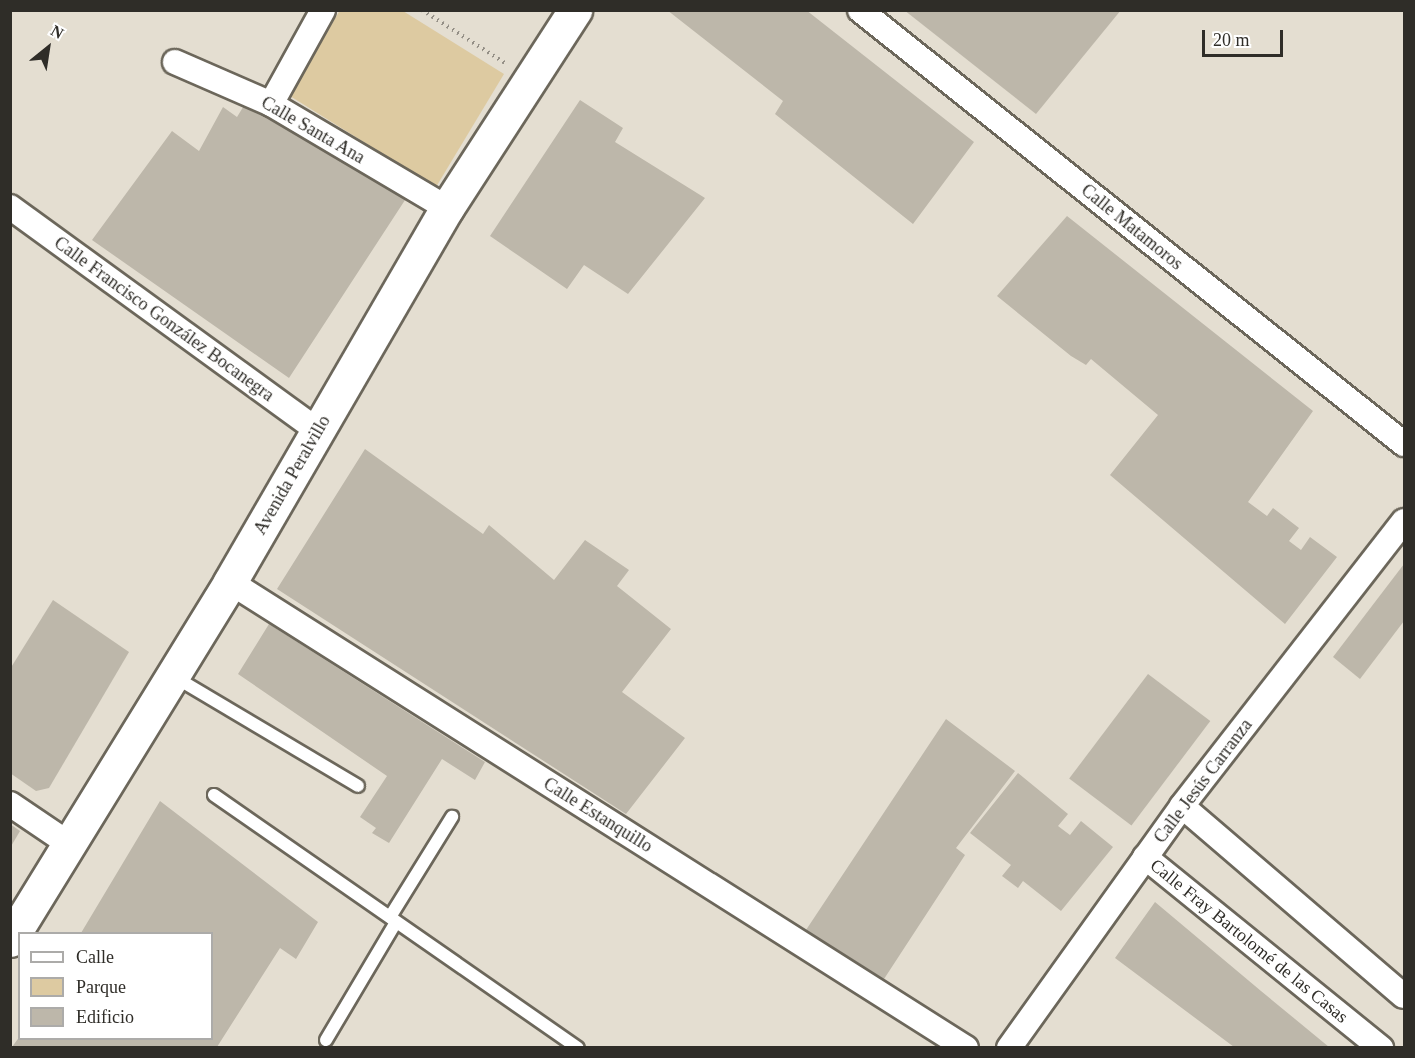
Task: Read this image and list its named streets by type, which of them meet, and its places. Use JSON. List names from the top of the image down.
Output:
{
  "streets": {
    "street": [
      "Calle Santa Ana",
      "Calle Matamoros",
      "Calle Francisco González Bocanegra",
      "Avenida Peralvillo",
      "Calle Jesús Carranza",
      "Calle Estanquillo",
      "Calle Fray Bartolomé de las Casas"
    ]
  },
  "crossings": [
    ["Calle Santa Ana", "Avenida Peralvillo"],
    ["Calle Francisco González Bocanegra", "Avenida Peralvillo"],
    ["Avenida Peralvillo", "Calle Estanquillo"],
    ["Calle Jesús Carranza", "Calle Fray Bartolomé de las Casas"]
  ],
  "legend": ["Calle", "Parque", "Edificio"],
  "scale_bar": "20 m",
  "north": "top right"
}
